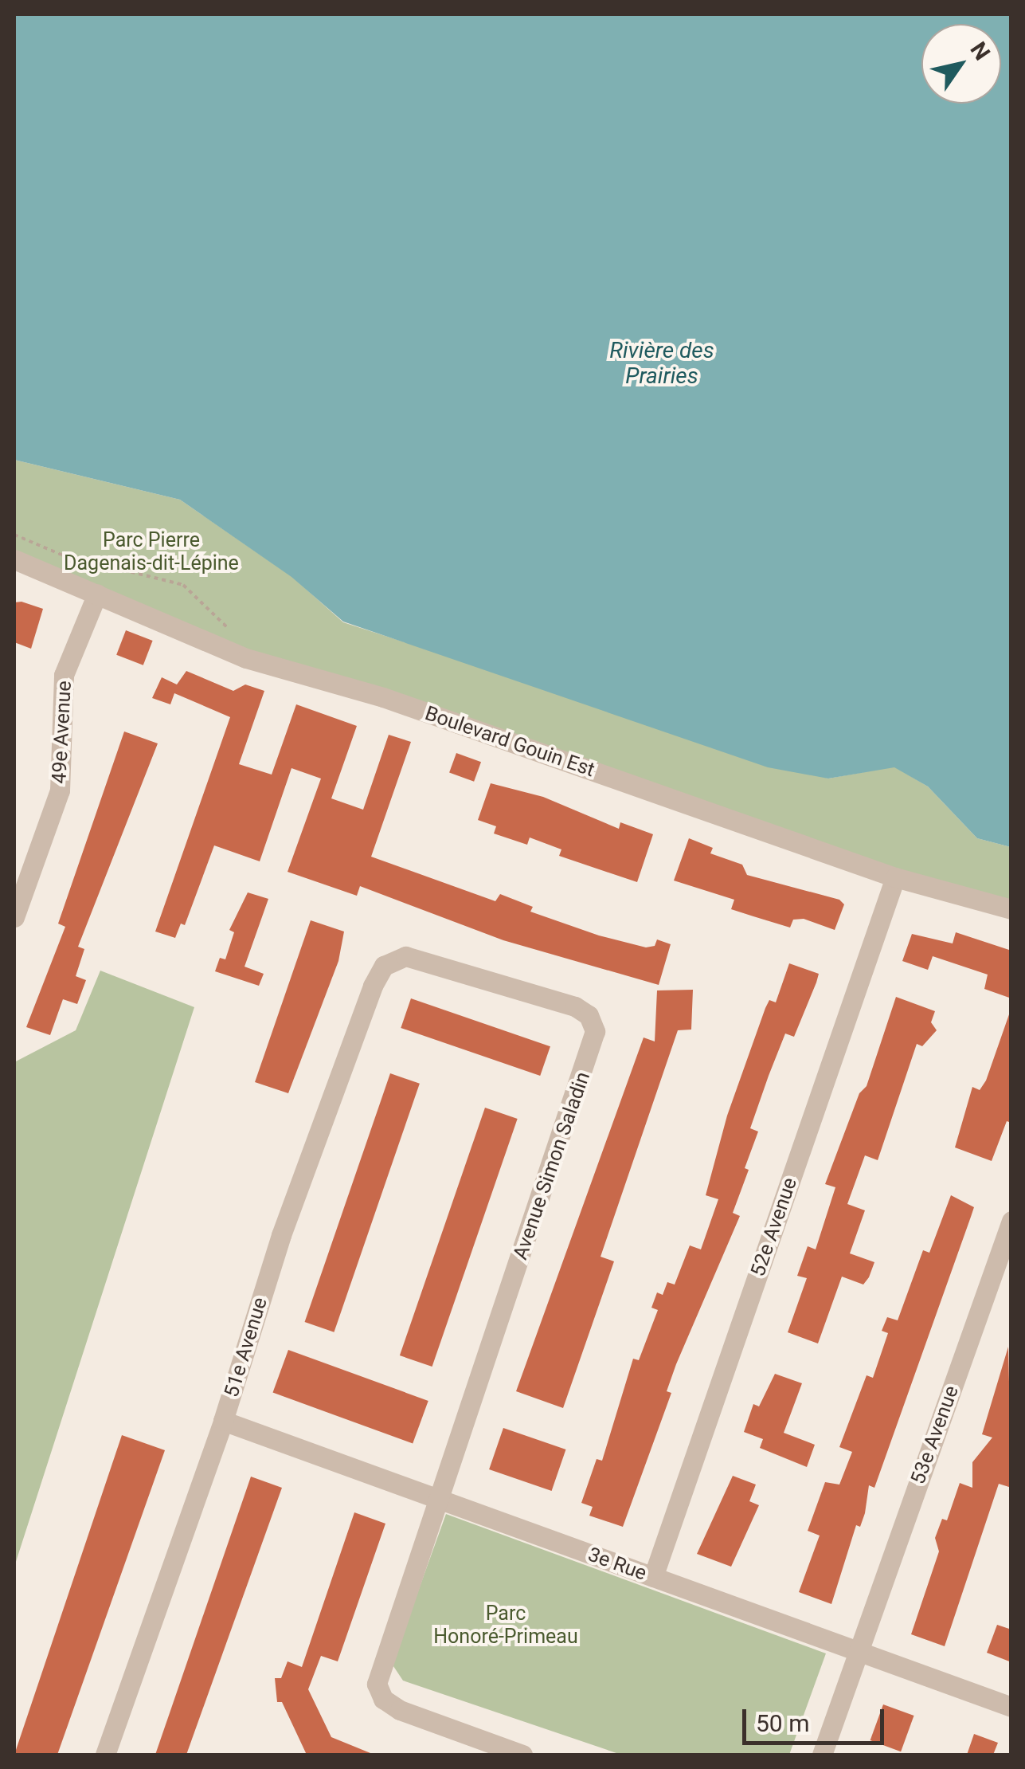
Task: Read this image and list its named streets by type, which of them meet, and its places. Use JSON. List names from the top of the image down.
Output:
{
  "streets": {
    "street": [
      "49e Avenue",
      "Boulevard Gouin Est",
      "Avenue Simon Saladin",
      "52e Avenue",
      "51e Avenue",
      "53e Avenue",
      "3e Rue"
    ]
  },
  "crossings": [
    ["49e Avenue", "Boulevard Gouin Est"],
    ["Boulevard Gouin Est", "52e Avenue"],
    ["Avenue Simon Saladin", "51e Avenue"],
    ["Avenue Simon Saladin", "3e Rue"],
    ["52e Avenue", "3e Rue"],
    ["51e Avenue", "3e Rue"],
    ["53e Avenue", "3e Rue"]
  ],
  "water": ["Rivière des Prairies"],
  "parks": ["Parc Pierre Dagenais-dit-Lépine", "Parc Honoré-Primeau"],
  "scale_bar": "50 m",
  "north": "top right"
}
